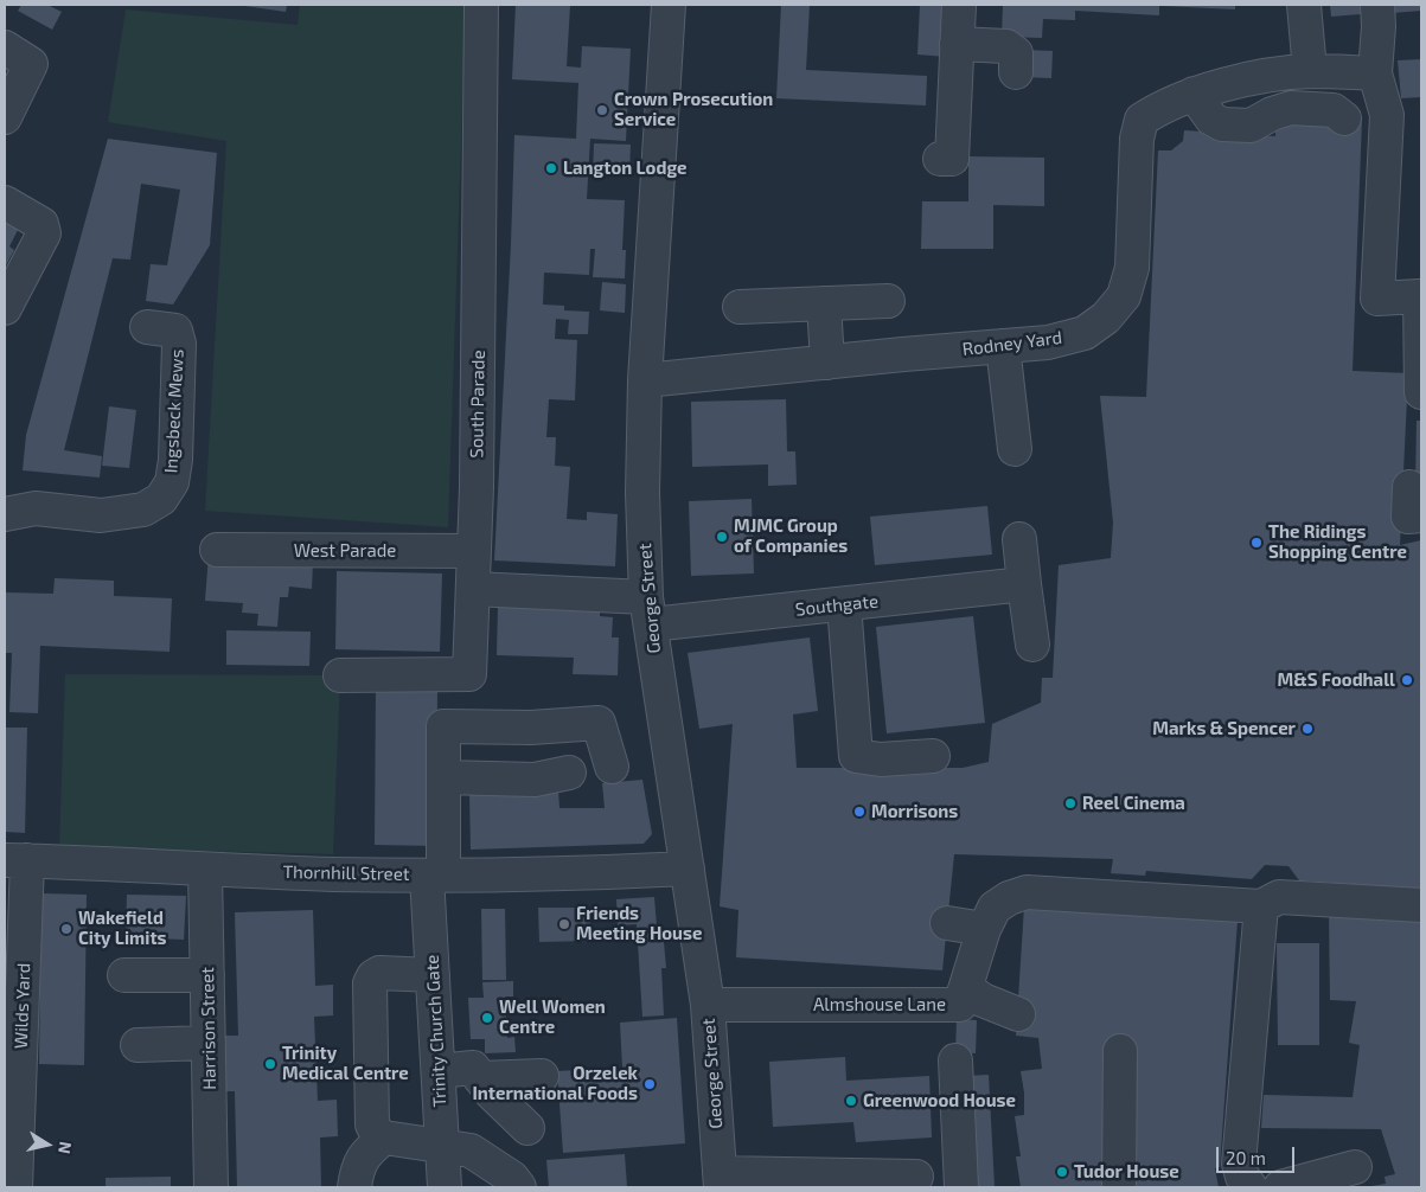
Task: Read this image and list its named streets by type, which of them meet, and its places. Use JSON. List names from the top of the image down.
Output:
{
  "streets": {
    "street": [
      "Rodney Yard",
      "South Parade",
      "Ingsbeck Mews",
      "West Parade",
      "George Street",
      "Southgate",
      "Thornhill Street",
      "Almshouse Lane",
      "Wilds Yard",
      "Harrison Street",
      "Trinity Church Gate"
    ]
  },
  "crossings": [
    ["Rodney Yard", "George Street"],
    ["South Parade", "West Parade"],
    ["George Street", "Southgate"],
    ["George Street", "Thornhill Street"],
    ["George Street", "Almshouse Lane"],
    ["Thornhill Street", "Wilds Yard"],
    ["Thornhill Street", "Harrison Street"],
    ["Thornhill Street", "Trinity Church Gate"]
  ],
  "places": [
    "Crown Prosecution Service",
    "Langton Lodge",
    "MJMC Group of Companies",
    "The Ridings Shopping Centre",
    "M&S Foodhall",
    "Marks & Spencer",
    "Reel Cinema",
    "Morrisons",
    "Friends Meeting House",
    "Wakefield City Limits",
    "Well Women Centre",
    "Trinity Medical Centre",
    "Orzelek International Foods",
    "Greenwood House",
    "Tudor House"
  ],
  "scale_bar": "20 m",
  "north": "right"
}
